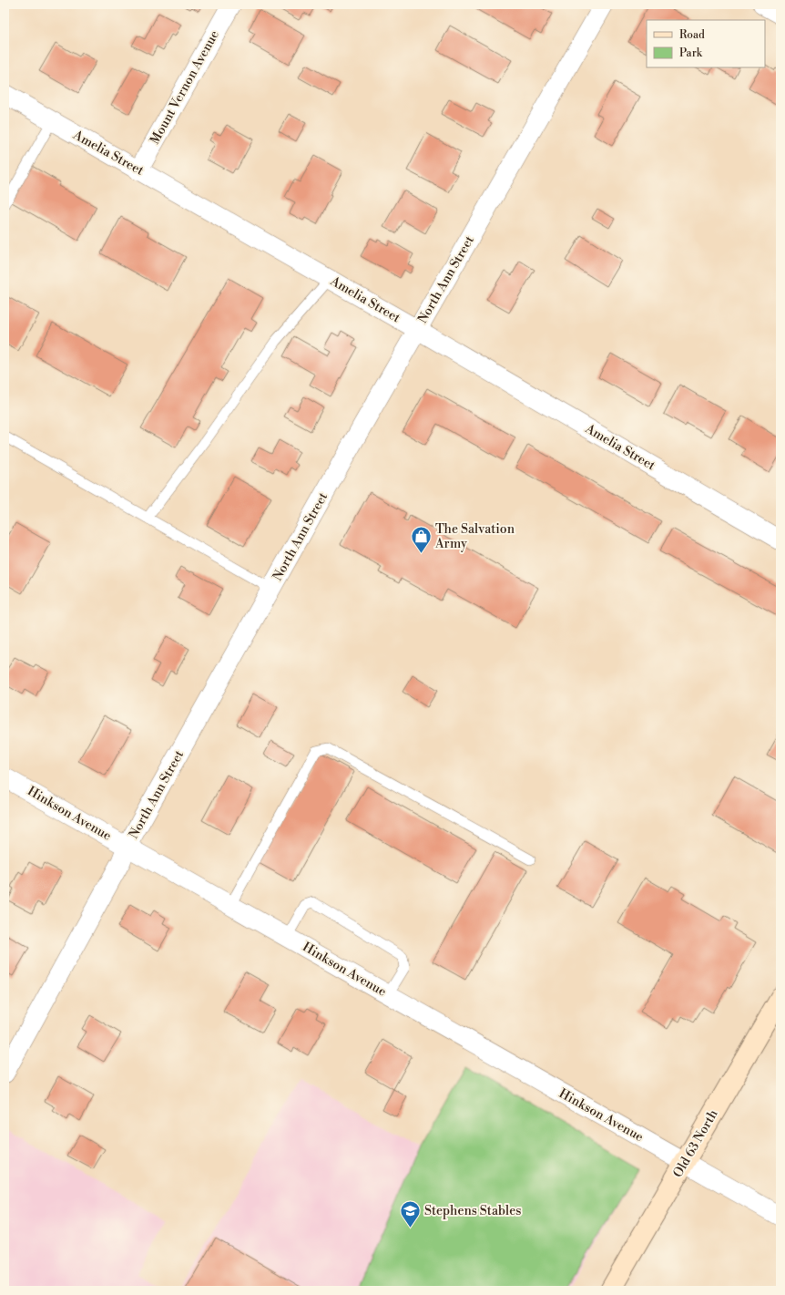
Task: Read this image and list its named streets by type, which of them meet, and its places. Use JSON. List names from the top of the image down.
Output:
{
  "streets": {
    "main road": ["Old 63 North"],
    "street": [
      "Mount Vernon Avenue",
      "Amelia Street",
      "North Ann Street",
      "Hinkson Avenue"
    ]
  },
  "crossings": [
    ["Mount Vernon Avenue", "Amelia Street"],
    ["Amelia Street", "North Ann Street"],
    ["North Ann Street", "Hinkson Avenue"],
    ["Hinkson Avenue", "Old 63 North"]
  ],
  "places": {
    "shop": ["The Salvation Army"],
    "school or university": ["Stephens Stables"]
  },
  "legend": ["Road", "Park"]
}
